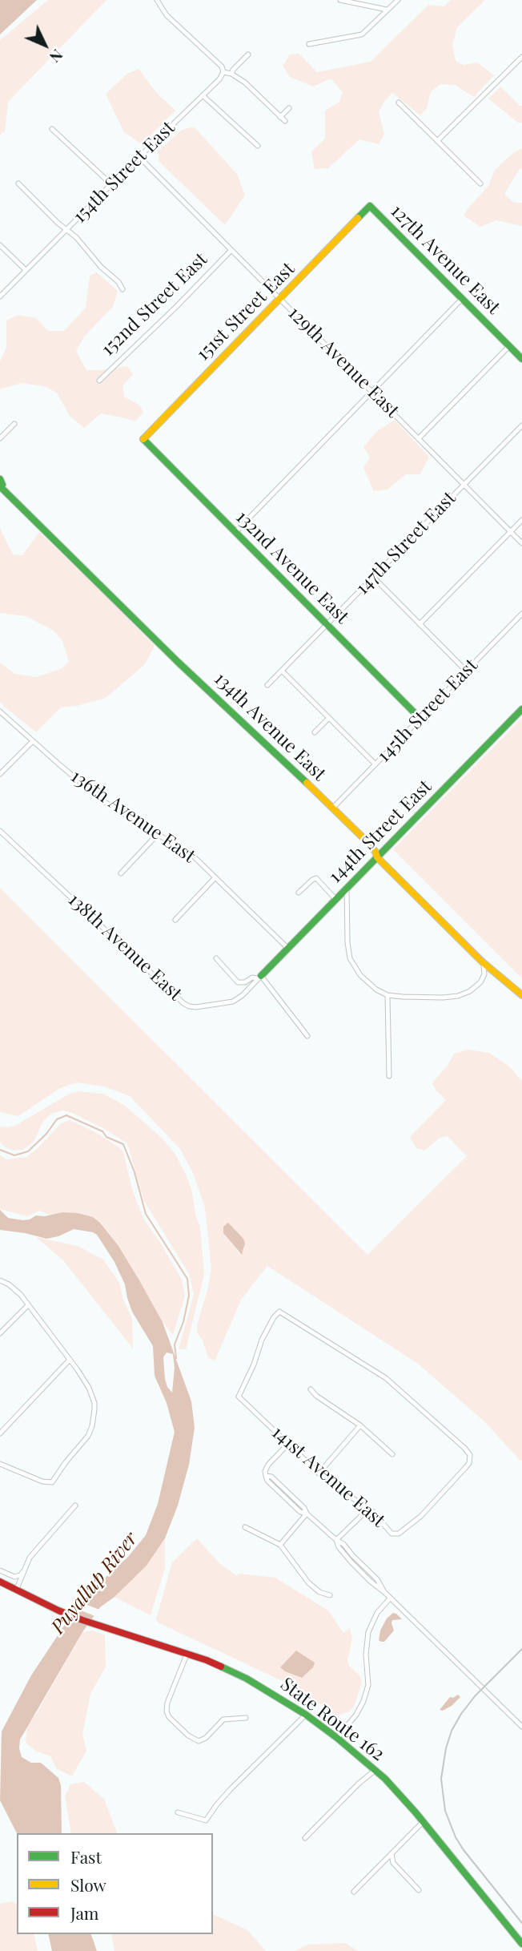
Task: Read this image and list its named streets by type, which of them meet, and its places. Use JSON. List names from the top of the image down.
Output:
{
  "streets": {
    "street": [
      "154th Street East",
      "127th Avenue East",
      "152nd Street East",
      "151st Street East",
      "129th Avenue East",
      "147th Street East",
      "132nd Avenue East",
      "145th Street East",
      "134th Avenue East",
      "136th Avenue East",
      "144th Street East",
      "138th Avenue East",
      "141st Avenue East",
      "State Route 162"
    ]
  },
  "crossings": [
    ["154th Street East", "129th Avenue East"],
    ["127th Avenue East", "151st Street East"],
    ["152nd Street East", "129th Avenue East"],
    ["151st Street East", "129th Avenue East"],
    ["151st Street East", "132nd Avenue East"],
    ["129th Avenue East", "147th Street East"],
    ["147th Street East", "132nd Avenue East"],
    ["132nd Avenue East", "145th Street East"],
    ["145th Street East", "134th Avenue East"],
    ["134th Avenue East", "144th Street East"],
    ["136th Avenue East", "144th Street East"],
    ["144th Street East", "138th Avenue East"]
  ],
  "water": ["Puyallup River"],
  "legend": ["Fast", "Slow", "Jam"],
  "north": "bottom right"
}
